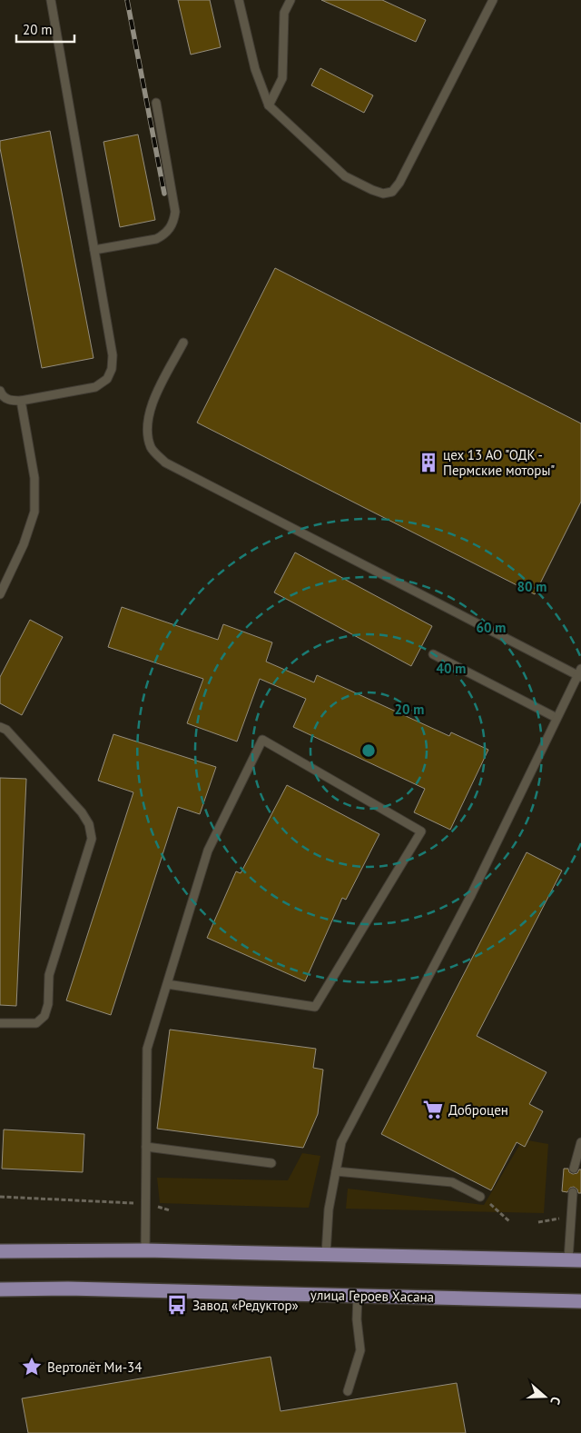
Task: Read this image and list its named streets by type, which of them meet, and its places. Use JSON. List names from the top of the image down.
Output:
{
  "streets": {
    "main road": ["улица Героев Хасана"]
  },
  "places": {
    "building": ["цех 13 АО \"ОДК - Пермские моторы\""],
    "supermarket": ["Доброцен"],
    "bus stop": ["Завод «Редуктор»"],
    "place": ["Вертолёт Ми-34"]
  },
  "scale_bar": "20 m",
  "north": "right",
  "rings": [
    "80 m",
    "60 m",
    "40 m",
    "20 m"
  ]
}
